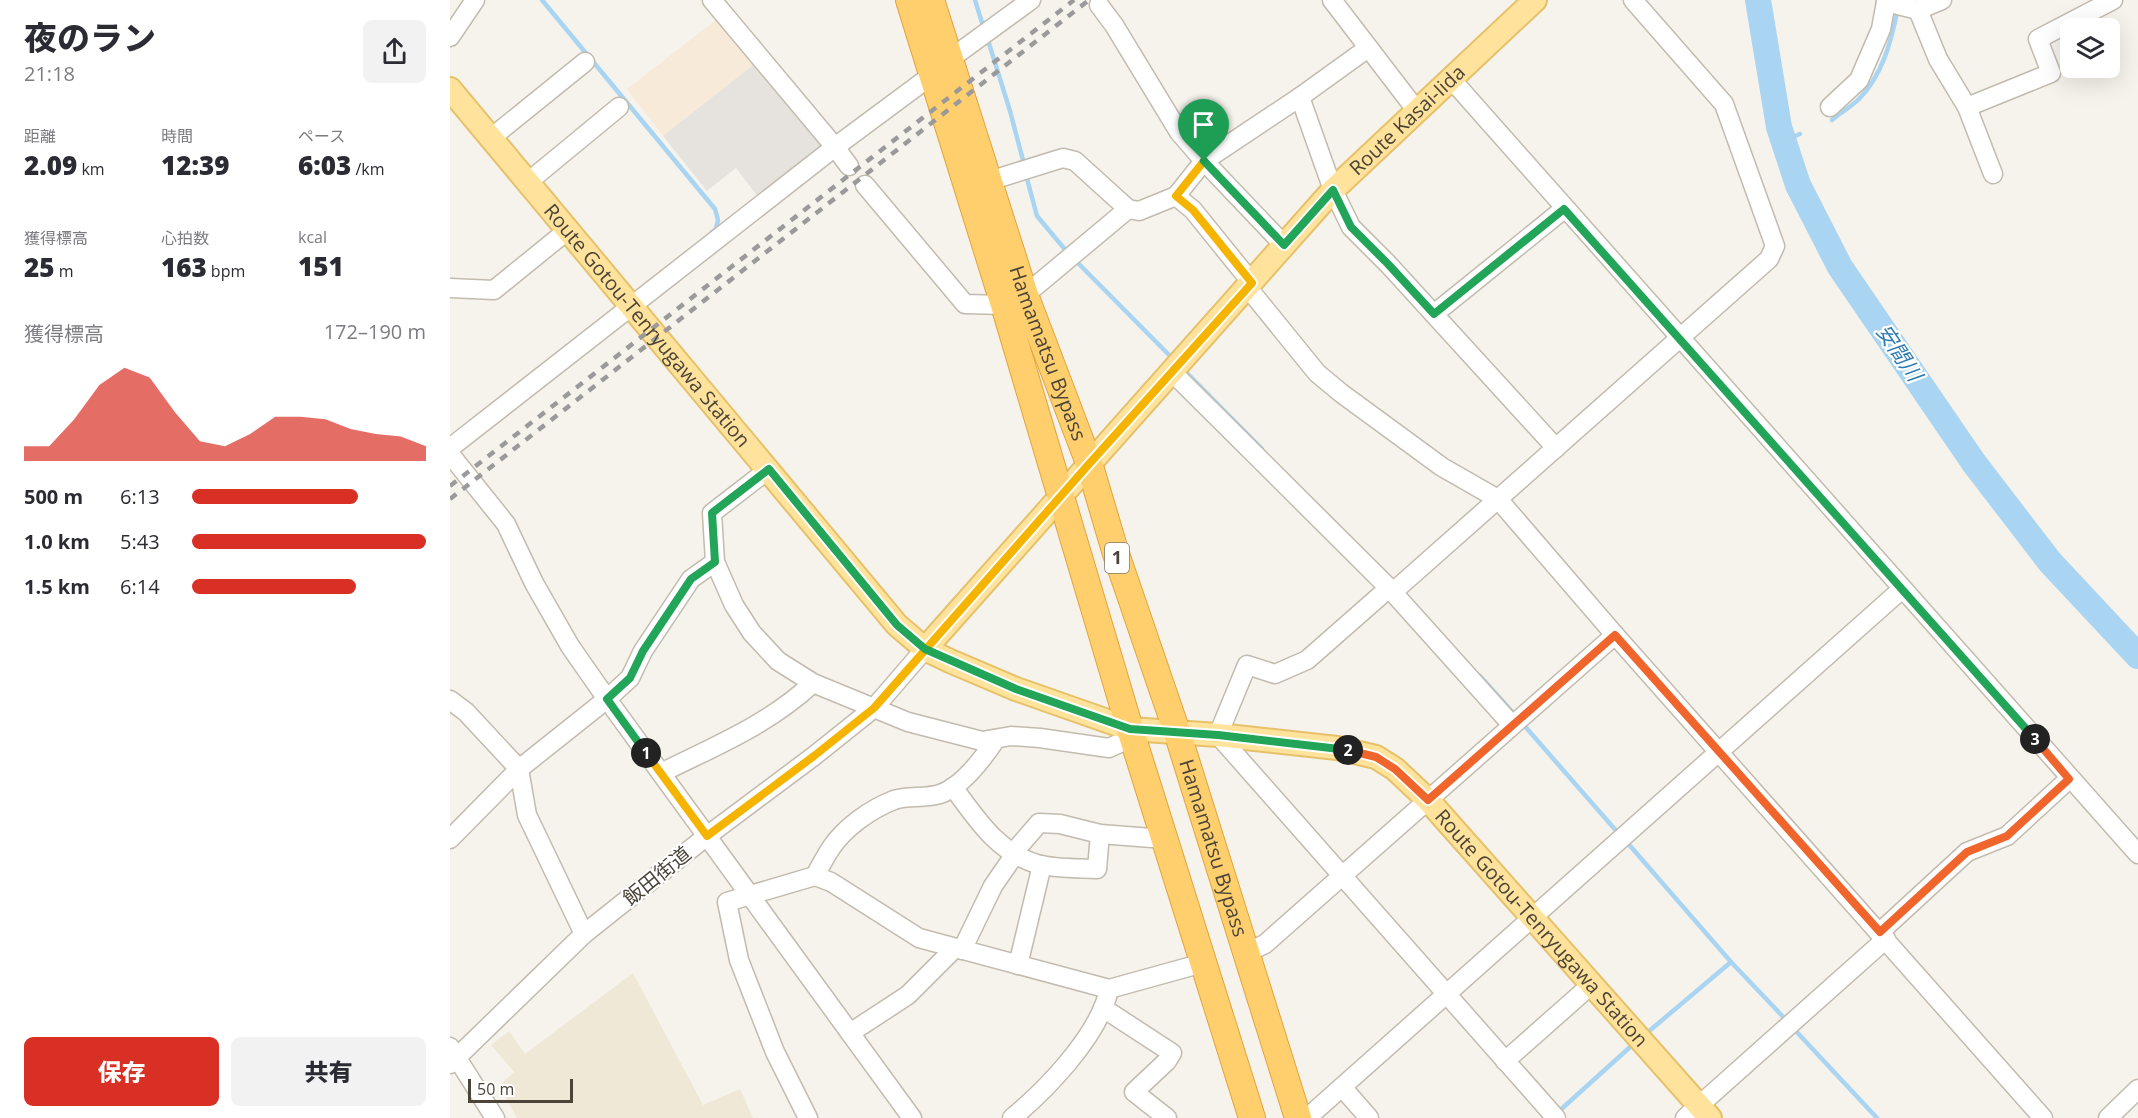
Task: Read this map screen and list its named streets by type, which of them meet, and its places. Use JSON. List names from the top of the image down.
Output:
{
  "streets": {
    "highway": ["Hamamatsu Bypass", "1"],
    "main road": ["Route Kasai-Iida", "Route Gotou-Tenryugawa Station"],
    "street": ["飯田街道"]
  },
  "crossings": [
    ["Route Kasai-Iida", "Route Gotou-Tenryugawa Station"],
    ["Route Kasai-Iida", "Hamamatsu Bypass"],
    ["Route Kasai-Iida", "飯田街道"],
    ["Route Gotou-Tenryugawa Station", "Hamamatsu Bypass"],
    ["Route Gotou-Tenryugawa Station", "飯田街道"]
  ],
  "water": ["安間川"],
  "scale_bar": "50 m",
  "page": {
    "heading": ["夜のラン", "21:18"],
    "stats": [
      ["距離", "2.09 km"],
      ["時間", "12:39"],
      ["ペース", "6:03 /km"],
      ["獲得標高", "25 m"],
      ["心拍数", "163 bpm"],
      ["kcal", "151"]
    ],
    "chart": ["獲得標高", "172–190 m"],
    "list": [
      {
        "name": "500 m",
        "note": "6:13"
      },
      {
        "name": "1.0 km",
        "note": "5:43"
      },
      {
        "name": "1.5 km",
        "note": "6:14"
      }
    ],
    "pins": ["3", "2", "1"],
    "buttons": ["保存", "共有"],
    "scale": "50 m"
  }
}
